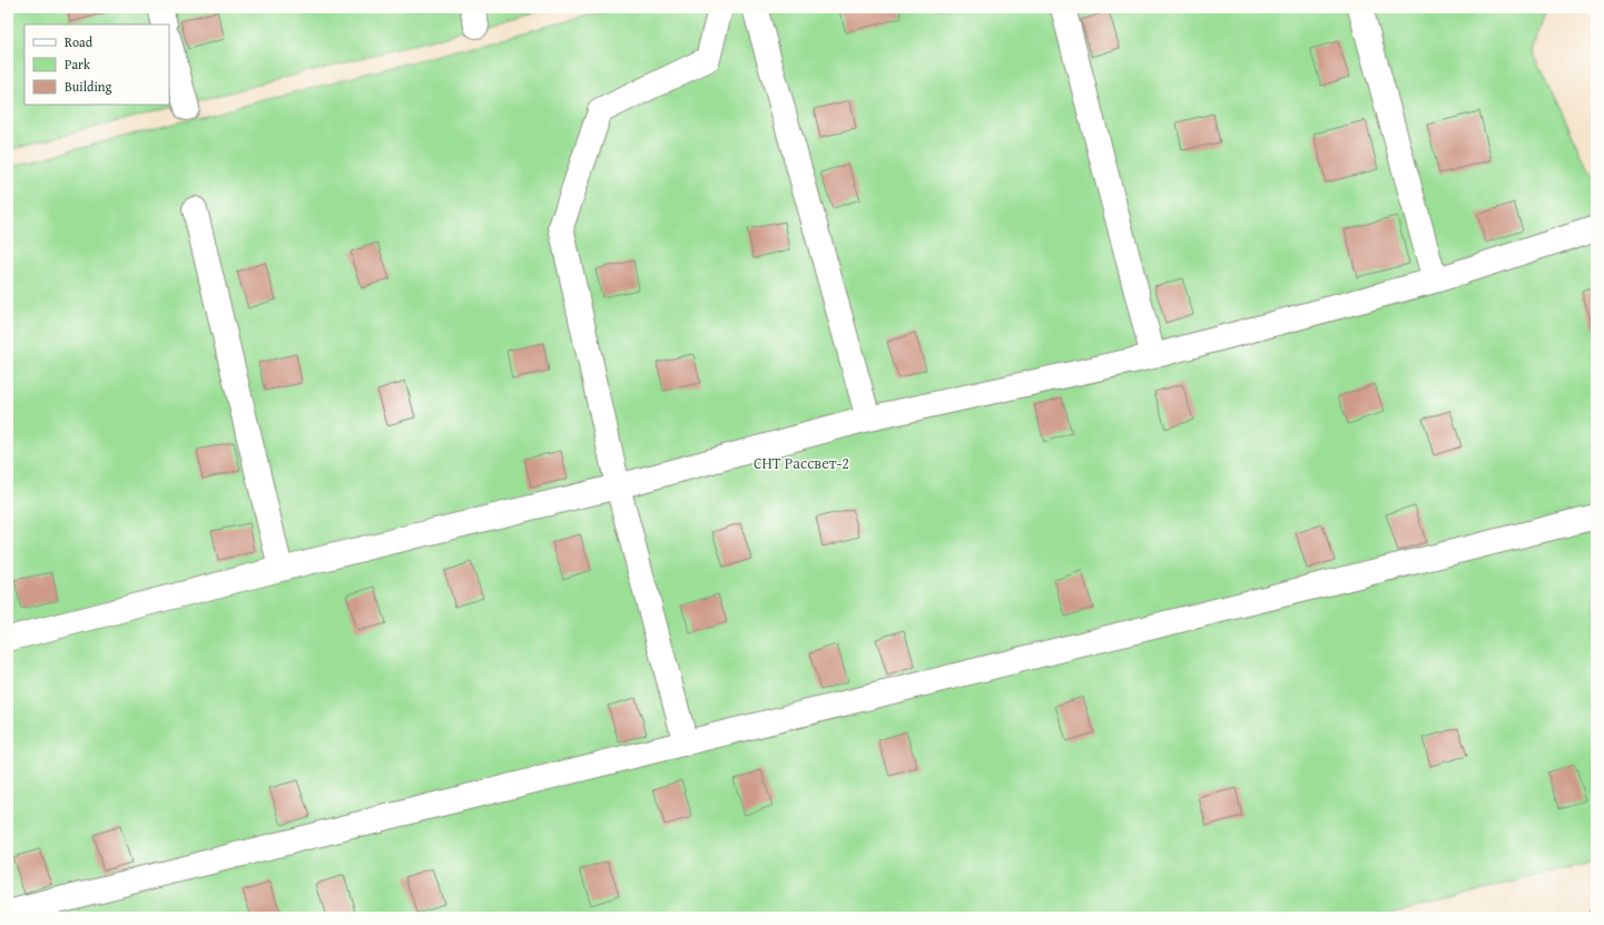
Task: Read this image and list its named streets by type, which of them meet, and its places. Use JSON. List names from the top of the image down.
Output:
{
  "parks": ["СНТ Рассвет-2"],
  "legend": ["Road", "Park", "Building"]
}
